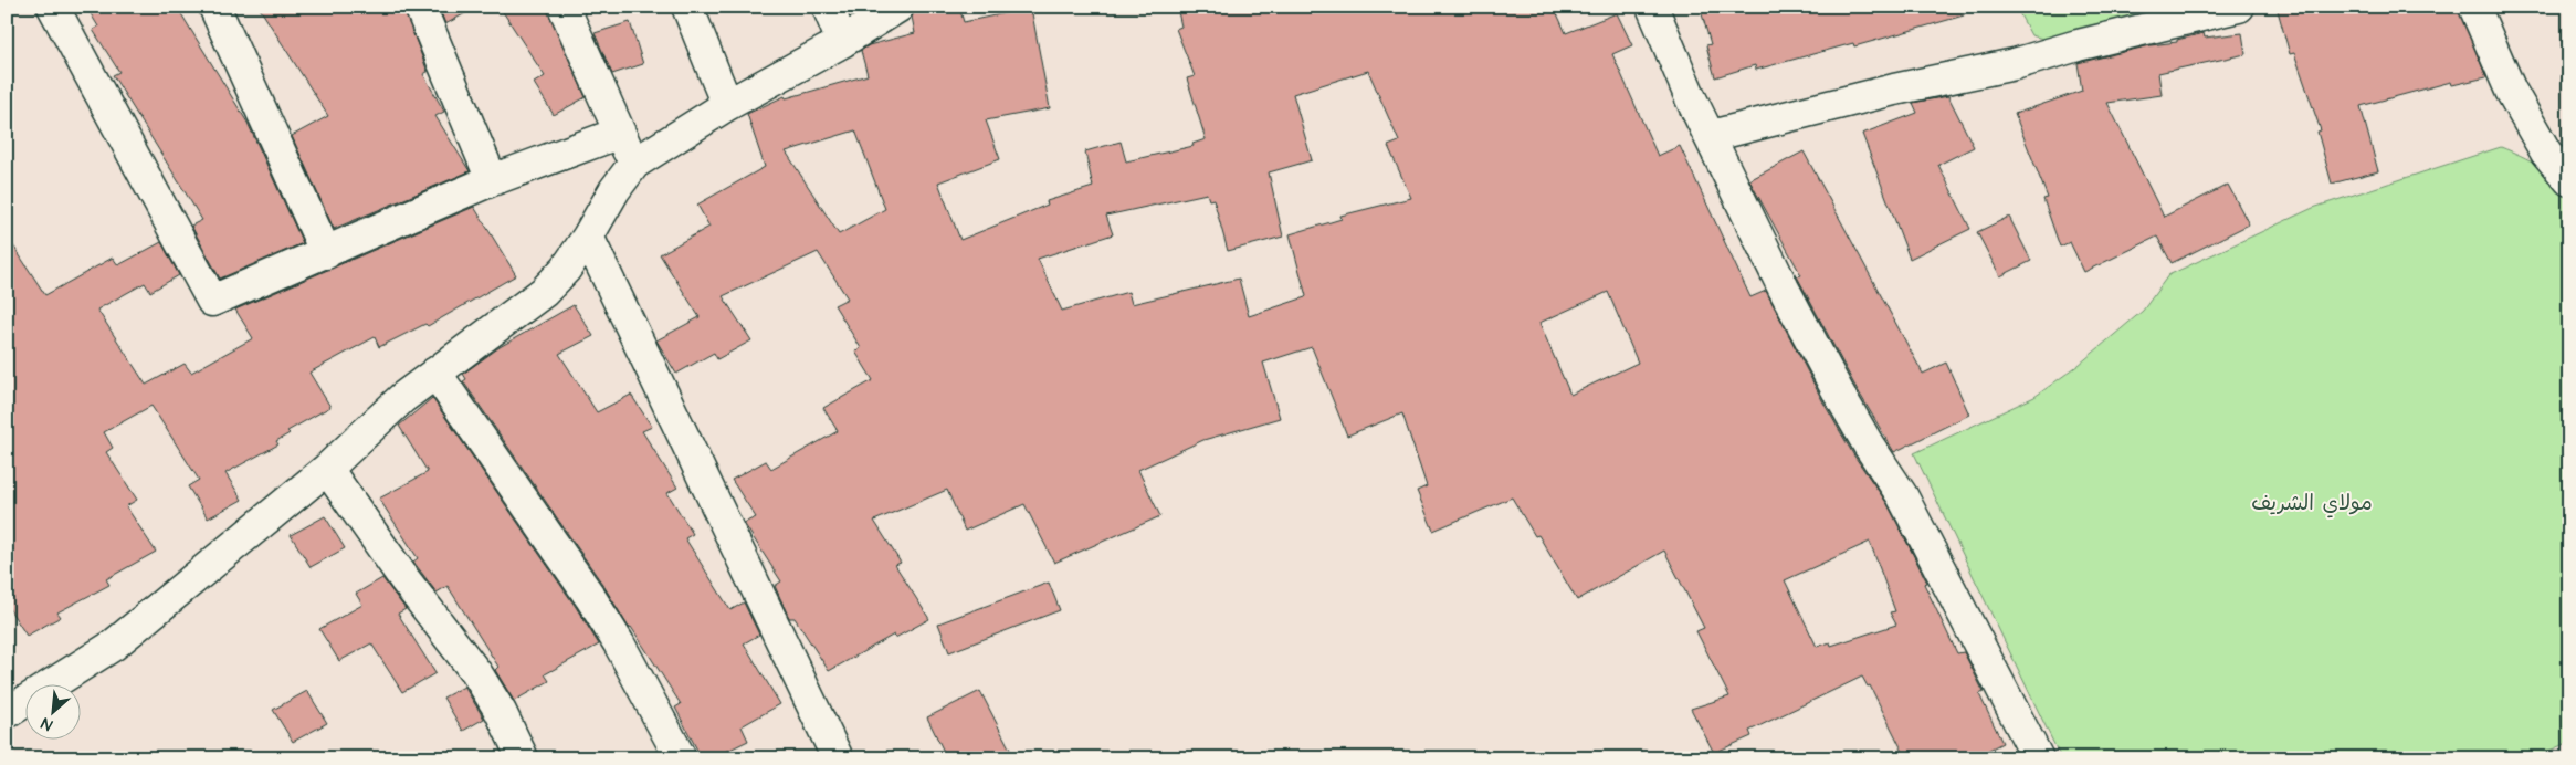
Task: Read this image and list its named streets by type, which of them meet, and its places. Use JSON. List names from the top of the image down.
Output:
{
  "parks": ["مولاي الشريف"],
  "north": "bottom left"
}
